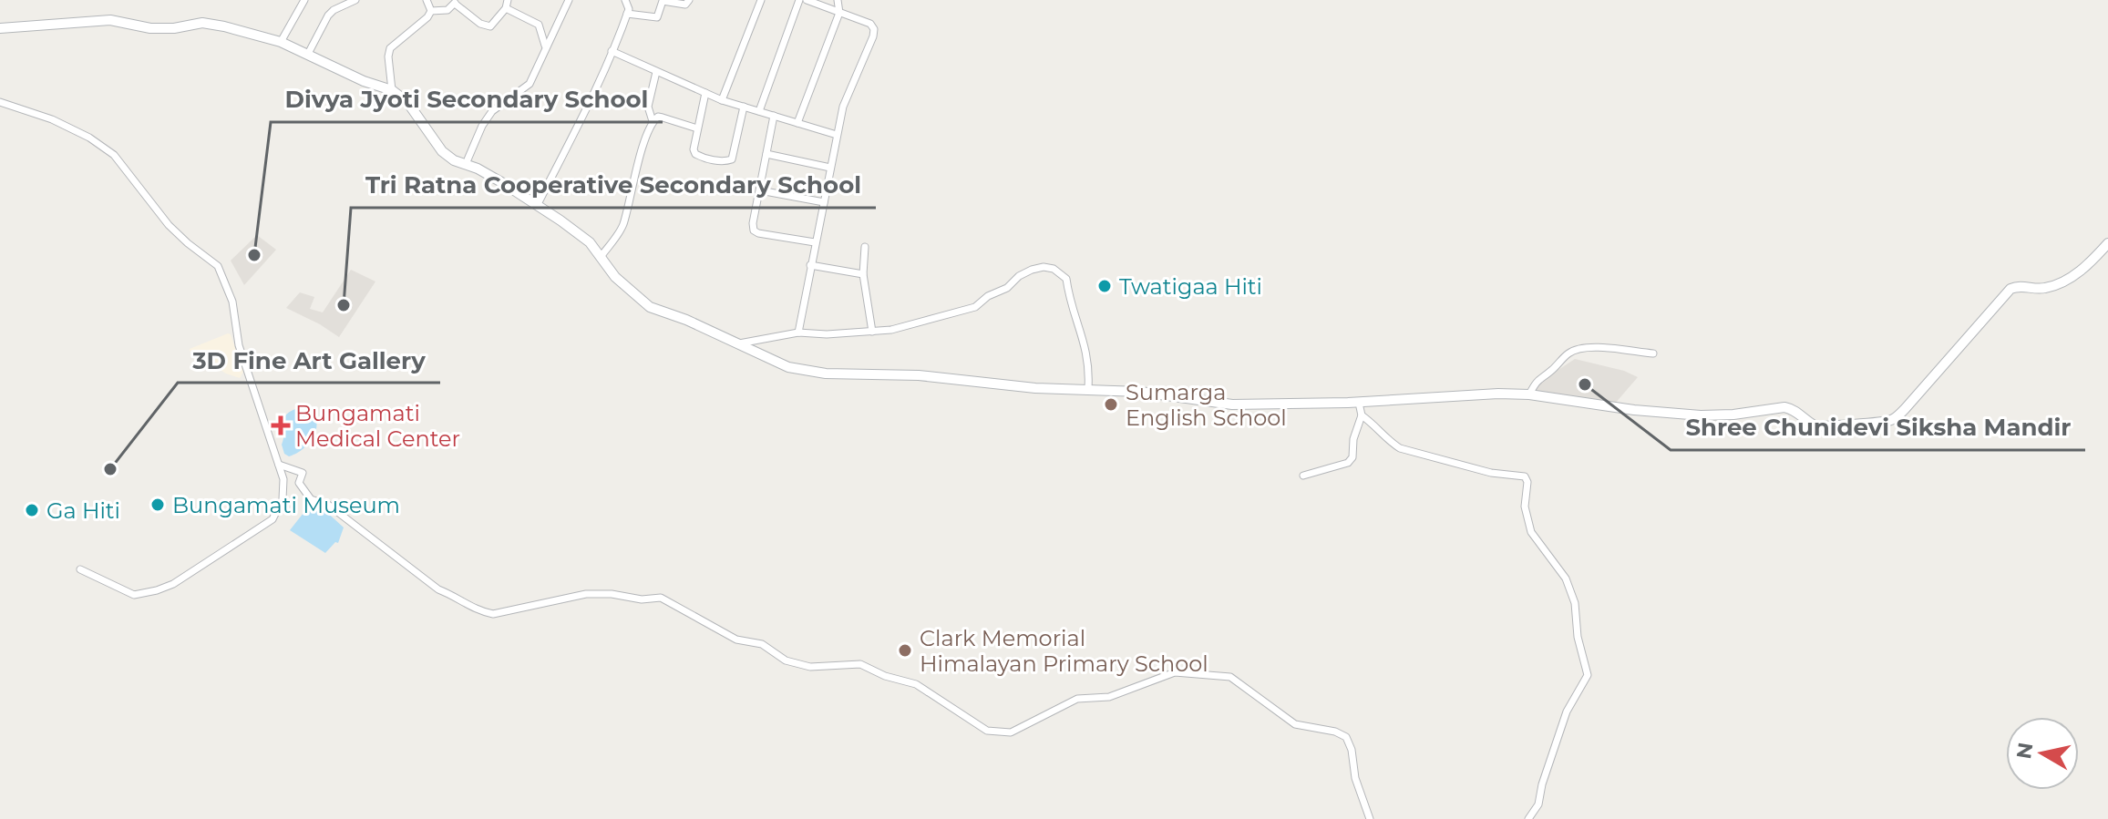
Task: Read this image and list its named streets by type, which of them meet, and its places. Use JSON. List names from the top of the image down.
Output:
{
  "places": {
    "other": [
      "Divya Jyoti Secondary School",
      "Twatigaa Hiti",
      "Tri Ratna Cooperative Secondary School",
      "Shree Chunidevi Siksha Mandir",
      "Sumarga English School",
      "3D Fine Art Gallery",
      "Bungamati Museum",
      "Ga Hiti",
      "Clark Memorial Himalayan Primary School"
    ],
    "health": ["Bungamati Medical Center"]
  },
  "north": "left"
}
